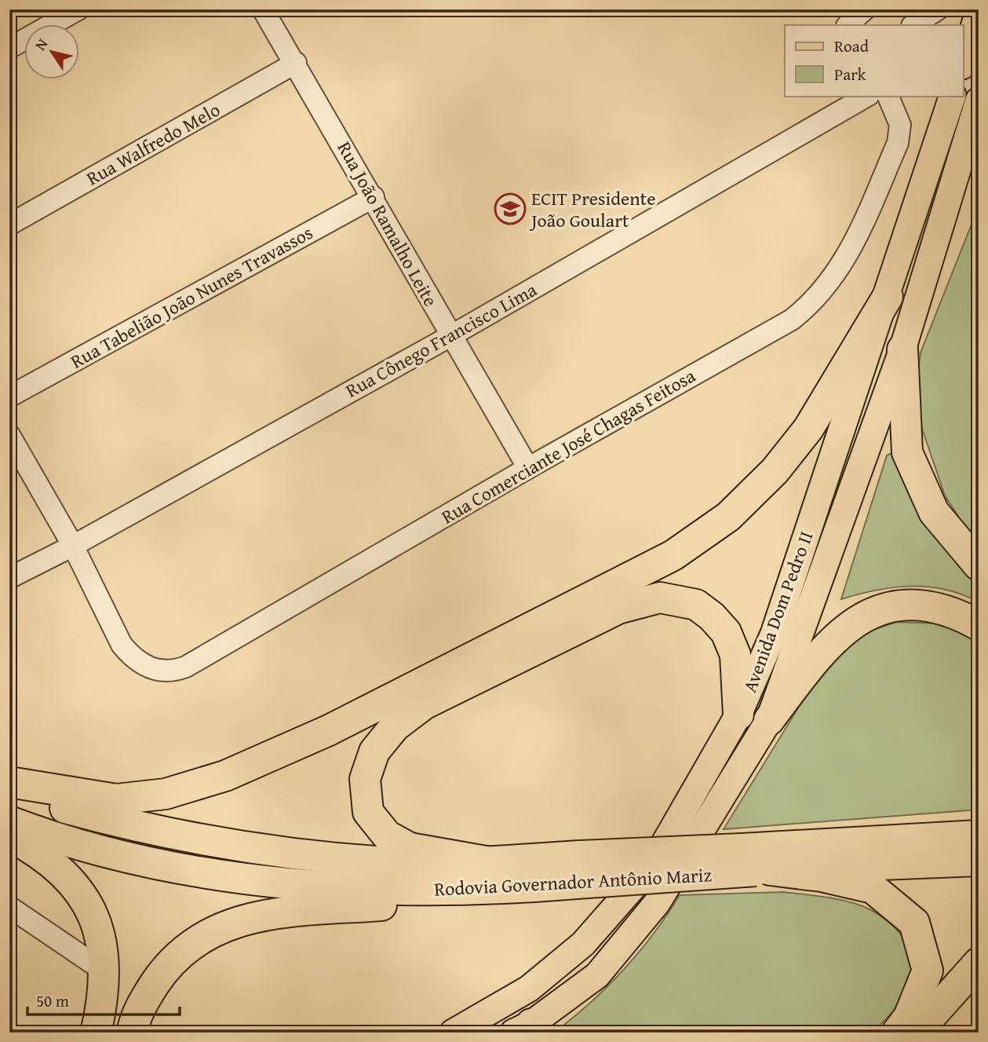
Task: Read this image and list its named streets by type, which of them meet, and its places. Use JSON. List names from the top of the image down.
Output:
{
  "streets": {
    "highway": ["Rodovia Governador Antônio Mariz"],
    "main road": ["Avenida Dom Pedro II"],
    "street": [
      "Rua Walfredo Melo",
      "Rua João Ramalho Leite",
      "Rua Tabelião João Nunes Travassos",
      "Rua Cônego Francisco Lima",
      "Rua Comerciante José Chagas Feitosa"
    ]
  },
  "crossings": [
    ["Rua Walfredo Melo", "Rua João Ramalho Leite"],
    ["Rua João Ramalho Leite", "Rua Tabelião João Nunes Travassos"],
    ["Rua João Ramalho Leite", "Rua Cônego Francisco Lima"],
    ["Rua João Ramalho Leite", "Rua Comerciante José Chagas Feitosa"],
    ["Rua Cônego Francisco Lima", "Rua Comerciante José Chagas Feitosa"]
  ],
  "places": {
    "school or university": ["ECIT Presidente João Goulart"]
  },
  "legend": ["Road", "Park"],
  "scale_bar": "50 m",
  "north": "top left"
}
